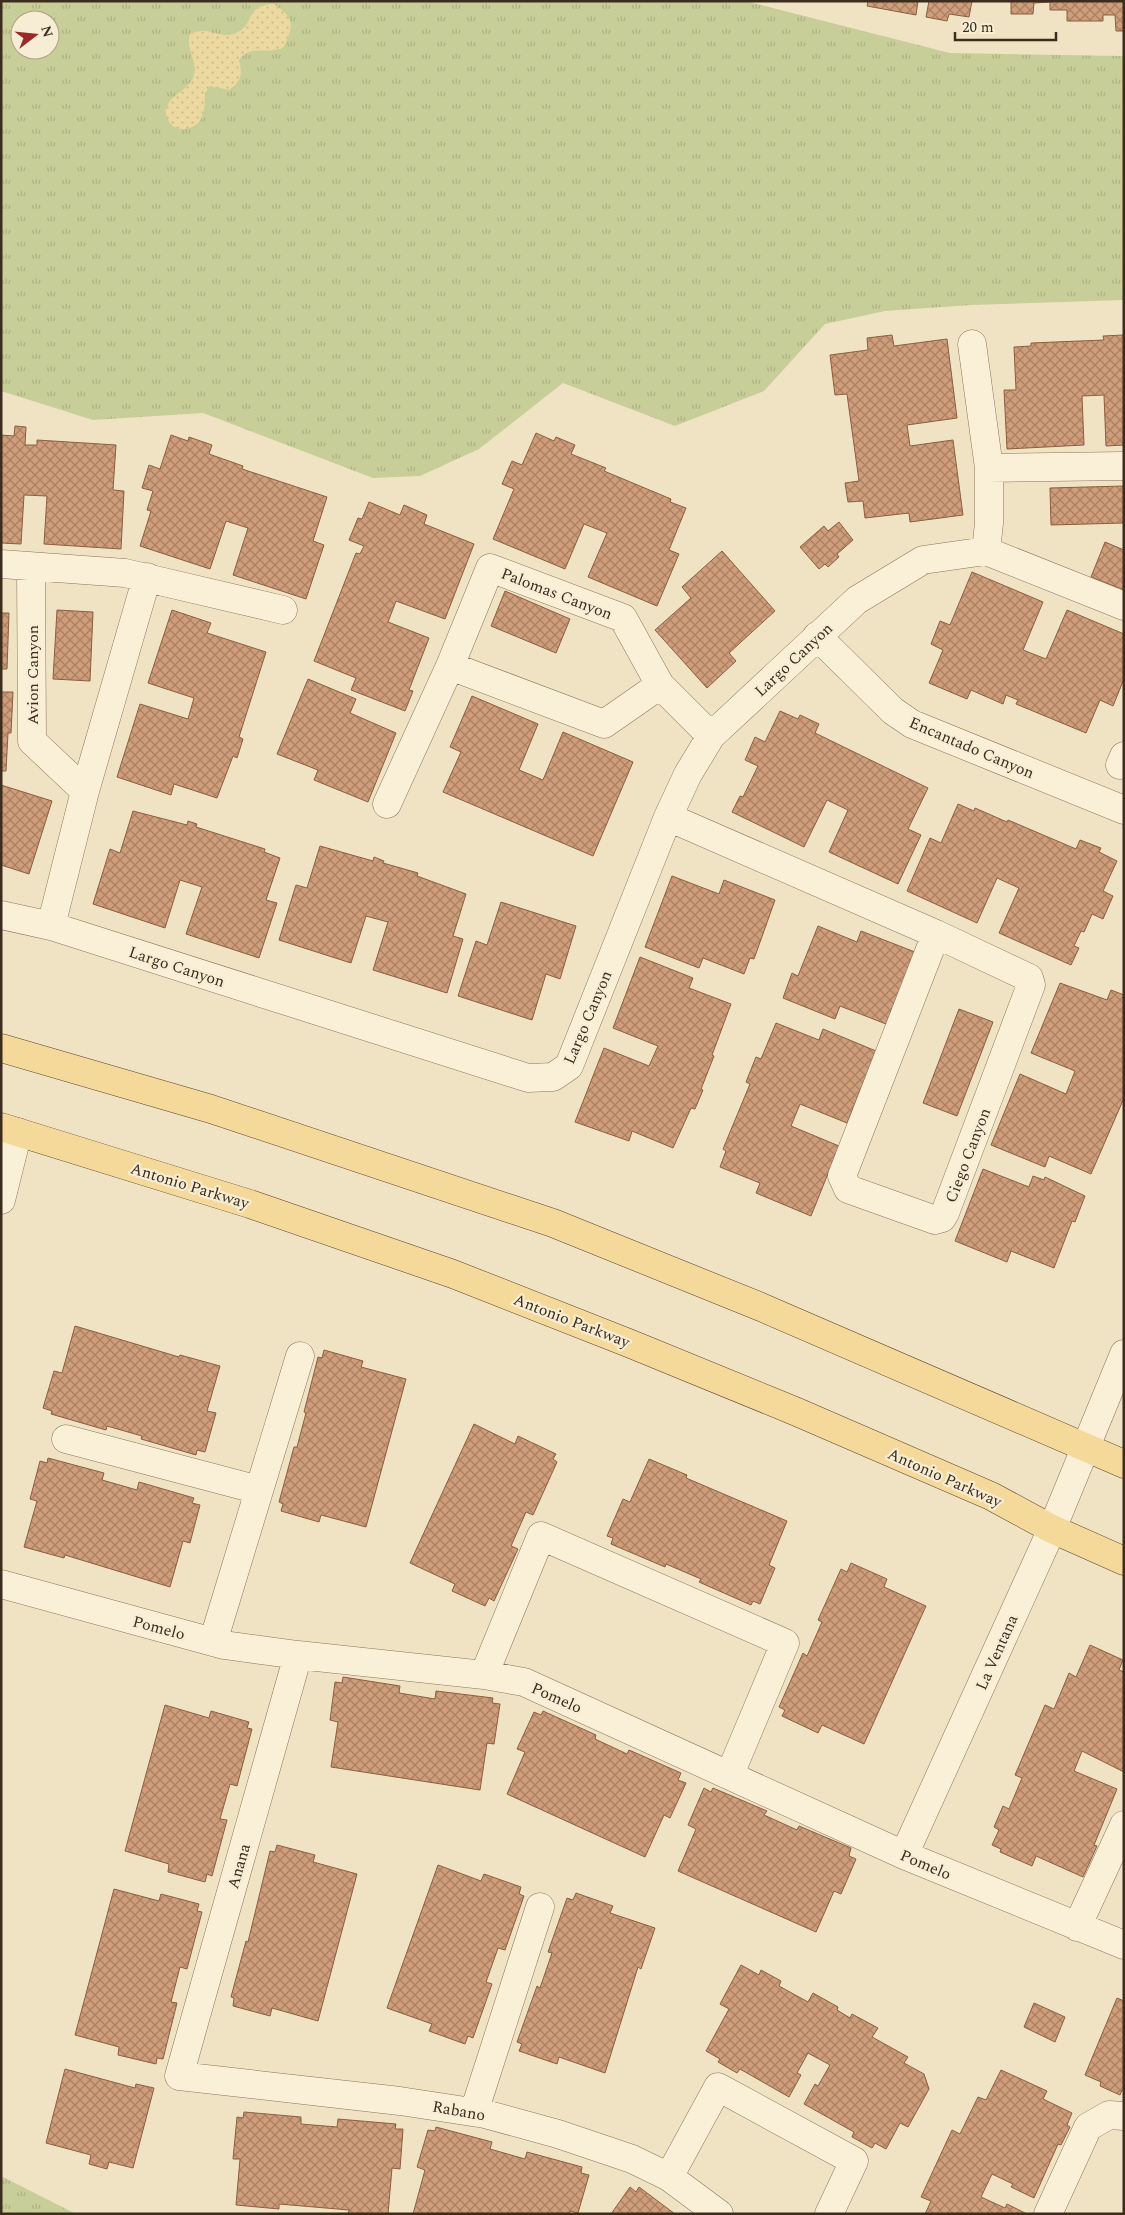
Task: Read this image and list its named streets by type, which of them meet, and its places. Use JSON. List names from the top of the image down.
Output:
{
  "streets": {
    "main road": ["Antonio Parkway"],
    "street": [
      "Palomas Canyon",
      "Largo Canyon",
      "Avion Canyon",
      "Encantado Canyon",
      "Ciego Canyon",
      "Pomelo",
      "La Ventana",
      "Anana",
      "Rabano"
    ]
  },
  "crossings": [
    ["Palomas Canyon", "Largo Canyon"],
    ["Largo Canyon", "Encantado Canyon"],
    ["Largo Canyon", "Ciego Canyon"],
    ["Antonio Parkway", "La Ventana"],
    ["Pomelo", "La Ventana"],
    ["Pomelo", "Anana"],
    ["Anana", "Rabano"]
  ],
  "scale_bar": "20 m",
  "north": "right"
}
